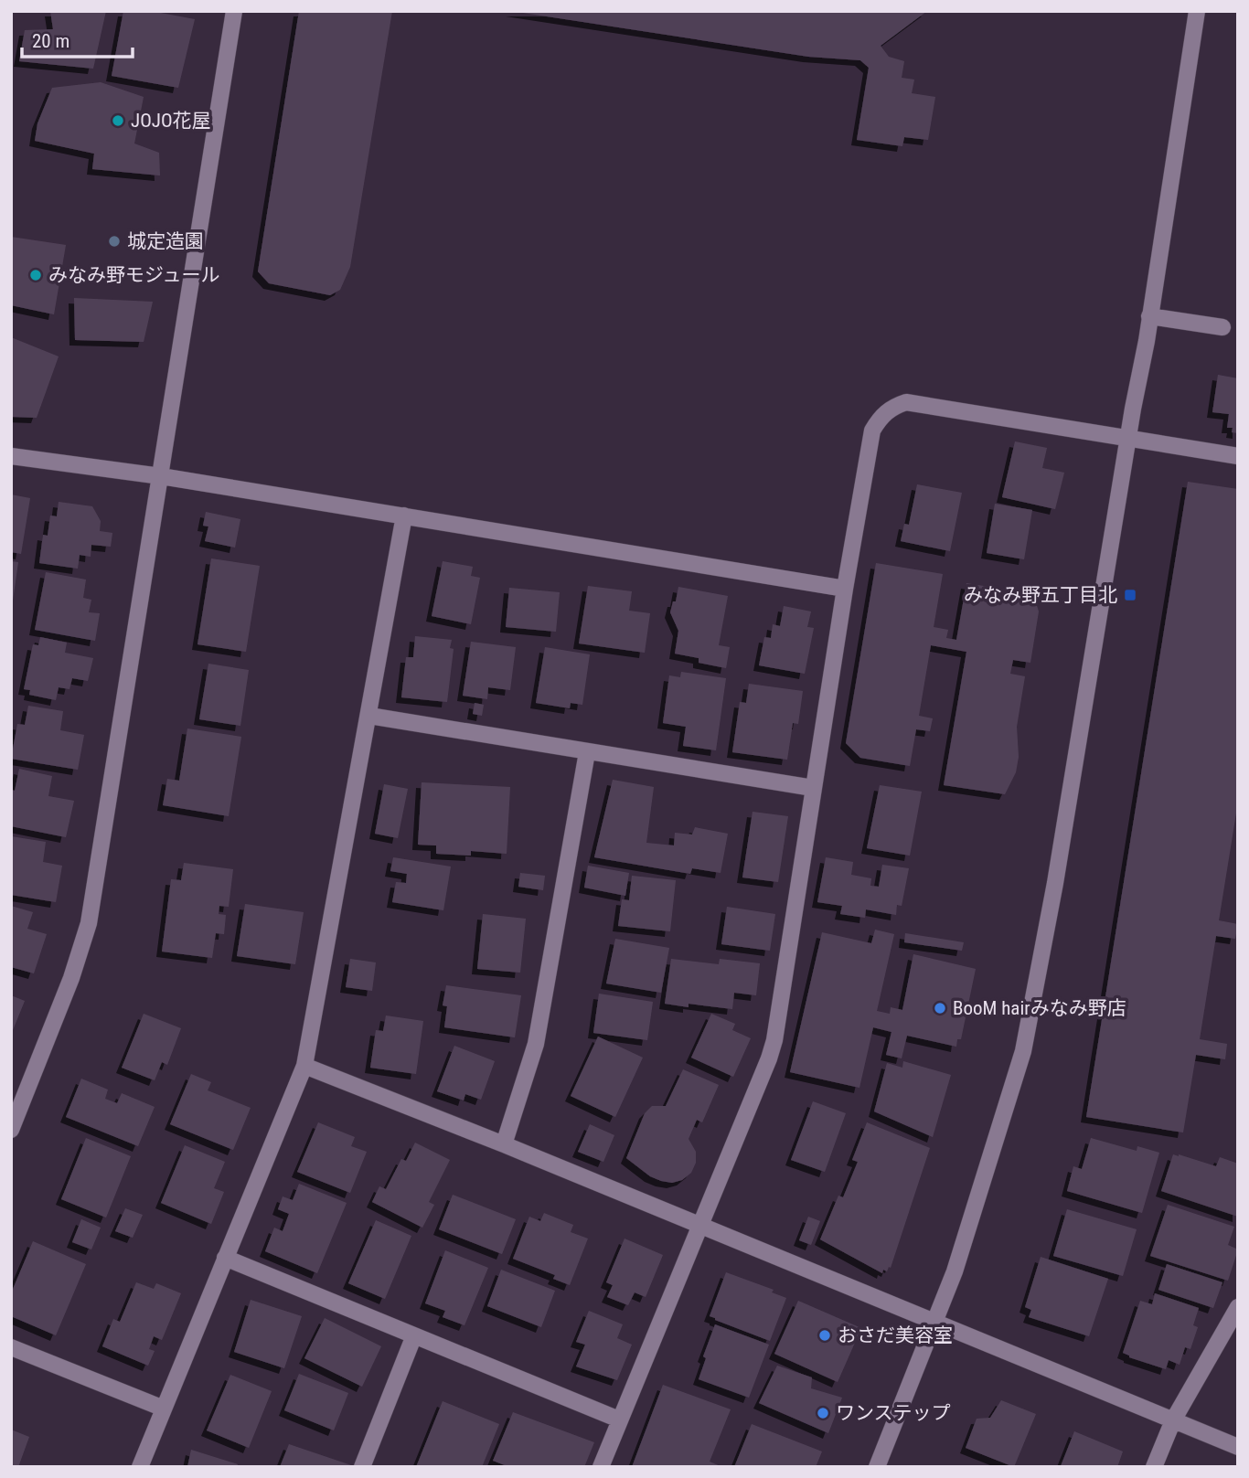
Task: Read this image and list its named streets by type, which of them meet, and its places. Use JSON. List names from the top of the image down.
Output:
{
  "places": {
    "other": [
      "JOJO花屋",
      "城定造園",
      "みなみ野モジュール",
      "BooM hairみなみ野店",
      "おさだ美容室",
      "ワンステップ"
    ],
    "transit": ["みなみ野五丁目北"]
  },
  "scale_bar": "20 m"
}
